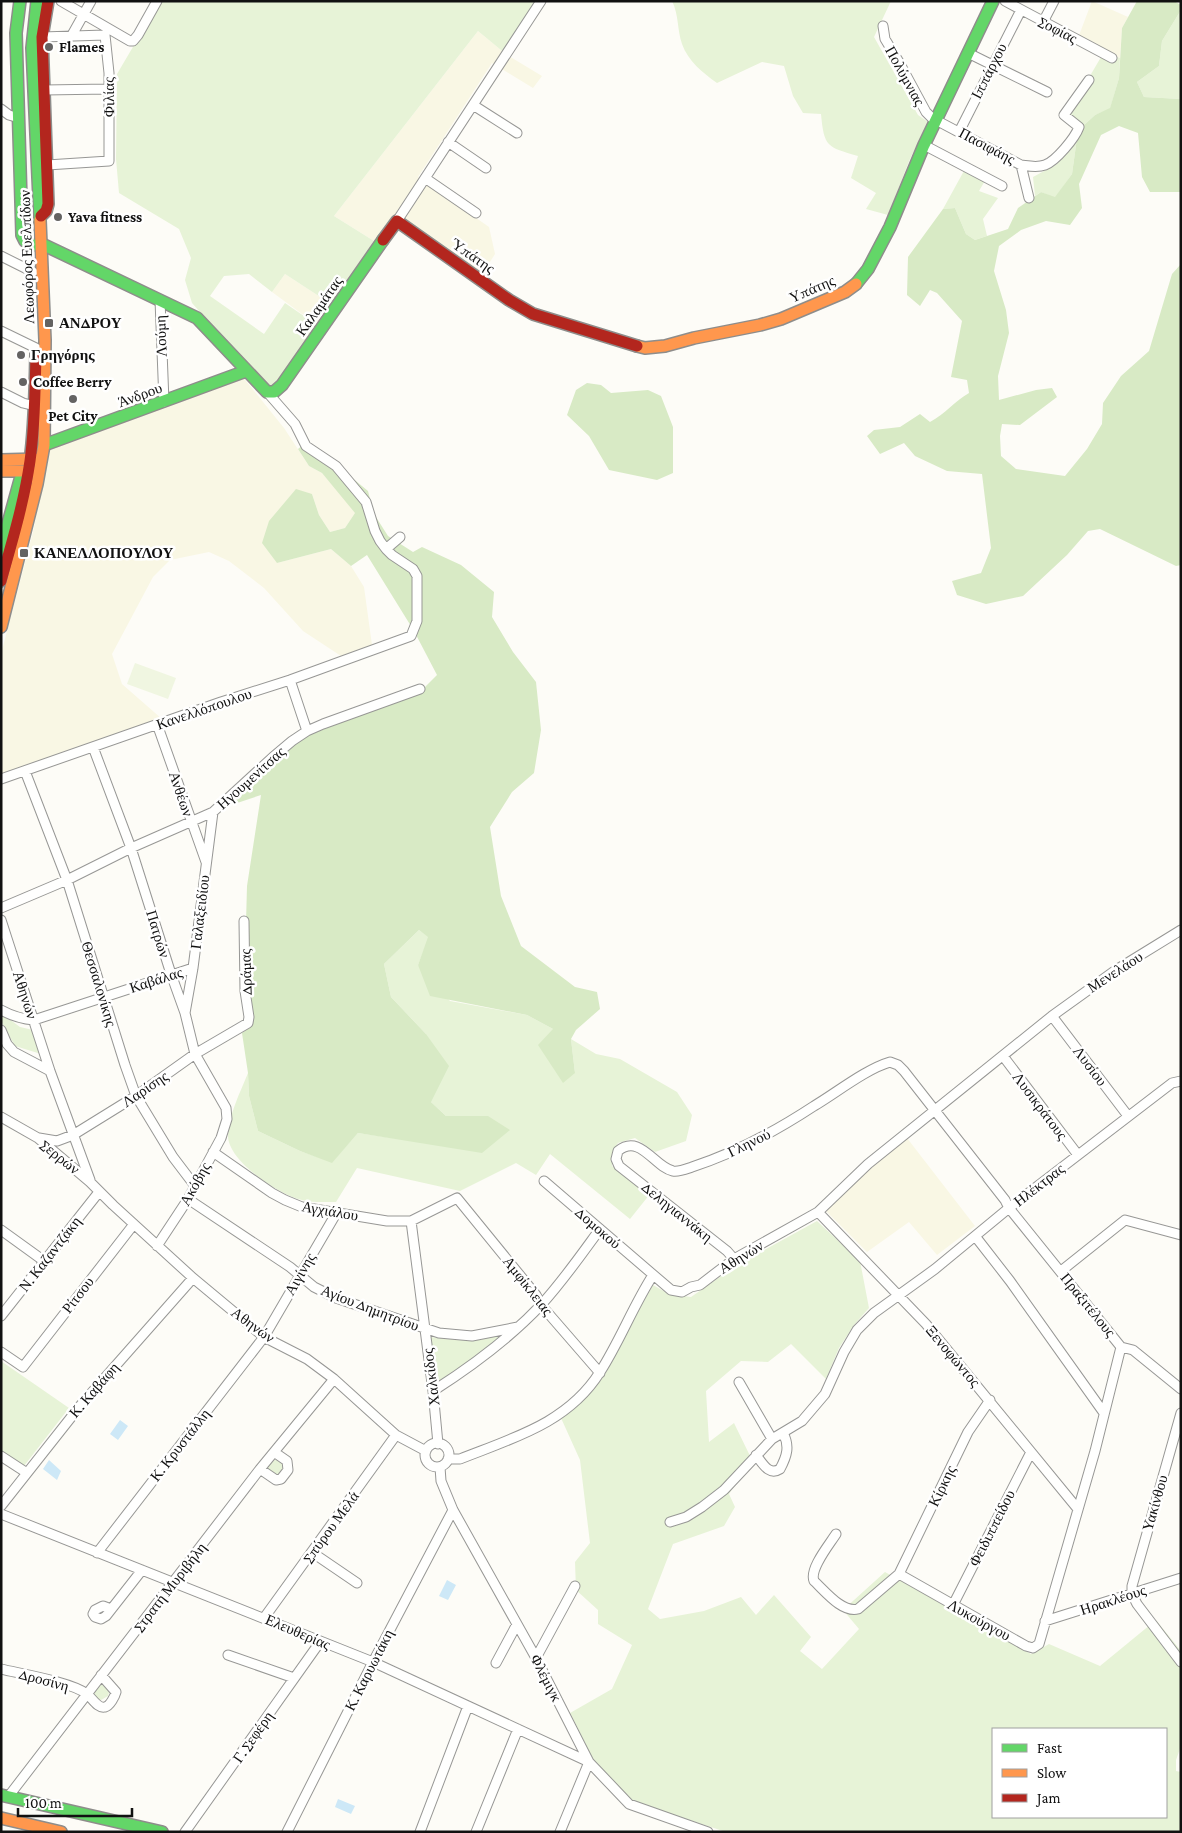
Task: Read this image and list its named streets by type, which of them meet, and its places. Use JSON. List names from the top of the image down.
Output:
{
  "streets": {
    "main road": [
      "Ύπάτης",
      "Λεωφόρος Ευελπίδων",
      "Υπάτης",
      "Καλαμάτας",
      "Άνδρου"
    ],
    "street": [
      "Σοφίας",
      "Ιππάρχου",
      "Πολύμνιας",
      "Φιλίας",
      "Πασιφάης",
      "Λούμη",
      "Κανελλόπουλου",
      "Ηγουμενίτσας",
      "Ανθέων",
      "Γαλαξειδίου",
      "Πατρών",
      "Δράμας",
      "Μενελάου",
      "Καβάλας",
      "Θεσσαλονίκης",
      "Αθηνών",
      "Λυσίου",
      "Λαρίσης",
      "Λυσικράτους",
      "Γληνού",
      "Σερρών",
      "Ακόβης",
      "Ηλέκτρας",
      "Αγχιάλου",
      "Δεληγιαννάκη",
      "Δομοκού",
      "Ν. Καζαντζάκη",
      "Αιγίνης",
      "Αμφίκλειας",
      "Ρίτσου",
      "Πραξιτέλους",
      "Αγίου Δημητρίου",
      "Ξενοφώντος",
      "Χαλκίδος",
      "Κ. Καβάφη",
      "Κ. Κρυστάλλη",
      "Κίρκης",
      "Υακίνθου",
      "Σπύρου Μελά",
      "Φειδιππείδου",
      "Στρατή Μυριβήλη",
      "Ηρακλέους",
      "Λυκούργου",
      "Ελευθερίας",
      "Κ. Καρυωτάκη",
      "Φλέμιγκ",
      "Δροσίνη",
      "Γ. Σεφέρη"
    ]
  },
  "crossings": [
    ["Σοφίας", "Ιππάρχου"],
    ["Ιππάρχου", "Πασιφάης"],
    ["Πολύμνιας", "Πασιφάης"],
    ["Πολύμνιας", "Υπάτης"],
    ["Πασιφάης", "Υπάτης"],
    ["Ύπάτης", "Υπάτης"],
    ["Ύπάτης", "Καλαμάτας"],
    ["Λεωφόρος Ευελπίδων", "Άνδρου"],
    ["Λούμη", "Άνδρου"],
    ["Κανελλόπουλου", "Ανθέων"],
    ["Κανελλόπουλου", "Πατρών"],
    ["Κανελλόπουλου", "Θεσσαλονίκης"],
    ["Ηγουμενίτσας", "Ανθέων"],
    ["Ηγουμενίτσας", "Γαλαξειδίου"],
    ["Ηγουμενίτσας", "Πατρών"],
    ["Ηγουμενίτσας", "Θεσσαλονίκης"],
    ["Ανθέων", "Γαλαξειδίου"],
    ["Γαλαξειδίου", "Πατρών"],
    ["Γαλαξειδίου", "Καβάλας"],
    ["Πατρών", "Καβάλας"],
    ["Πατρών", "Λαρίσης"],
    ["Πατρών", "Ακόβης"],
    ["Δράμας", "Λαρίσης"],
    ["Μενελάου", "Αθηνών"],
    ["Μενελάου", "Λυσίου"],
    ["Καβάλας", "Θεσσαλονίκης"],
    ["Καβάλας", "Αθηνών"],
    ["Θεσσαλονίκης", "Λαρίσης"],
    ["Θεσσαλονίκης", "Ακόβης"],
    ["Αθηνών", "Λυσίου"],
    ["Αθηνών", "Λαρίσης"],
    ["Αθηνών", "Λυσικράτους"],
    ["Αθηνών", "Σερρών"],
    ["Αθηνών", "Ακόβης"],
    ["Αθηνών", "Δεληγιαννάκη"],
    ["Αθηνών", "Δομοκού"],
    ["Αθηνών", "Αιγίνης"],
    ["Αθηνών", "Ρίτσου"],
    ["Αθηνών", "Πραξιτέλους"],
    ["Αθηνών", "Ξενοφώντος"],
    ["Αθηνών", "Χαλκίδος"],
    ["Αθηνών", "Κ. Καβάφη"],
    ["Αθηνών", "Κ. Κρυστάλλη"],
    ["Αθηνών", "Σπύρου Μελά"],
    ["Αθηνών", "Στρατή Μυριβήλη"],
    ["Αθηνών", "Φλέμιγκ"],
    ["Λυσίου", "Ηλέκτρας"],
    ["Λαρίσης", "Σερρών"],
    ["Λυσικράτους", "Ηλέκτρας"],
    ["Γληνού", "Δεληγιαννάκη"],
    ["Γληνού", "Πραξιτέλους"],
    ["Σερρών", "Ν. Καζαντζάκη"],
    ["Ακόβης", "Αγχιάλου"],
    ["Ακόβης", "Αγίου Δημητρίου"],
    ["Ηλέκτρας", "Πραξιτέλους"],
    ["Ηλέκτρας", "Ξενοφώντος"],
    ["Αγχιάλου", "Αιγίνης"],
    ["Αγχιάλου", "Αμφίκλειας"],
    ["Αγχιάλου", "Χαλκίδος"],
    ["Αιγίνης", "Αγίου Δημητρίου"],
    ["Αιγίνης", "Κ. Κρυστάλλη"],
    ["Πραξιτέλους", "Ξενοφώντος"],
    ["Πραξιτέλους", "Ηρακλέους"],
    ["Πραξιτέλους", "Λυκούργου"],
    ["Αγίου Δημητρίου", "Χαλκίδος"],
    ["Ξενοφώντος", "Κίρκης"],
    ["Ξενοφώντος", "Φειδιππείδου"],
    ["Χαλκίδος", "Φλέμιγκ"],
    ["Κ. Κρυστάλλη", "Ελευθερίας"],
    ["Κίρκης", "Λυκούργου"],
    ["Υακίνθου", "Ηρακλέους"],
    ["Σπύρου Μελά", "Ελευθερίας"],
    ["Φειδιππείδου", "Λυκούργου"],
    ["Στρατή Μυριβήλη", "Ελευθερίας"],
    ["Στρατή Μυριβήλη", "Δροσίνη"],
    ["Ηρακλέους", "Λυκούργου"],
    ["Ελευθερίας", "Κ. Καρυωτάκη"],
    ["Ελευθερίας", "Φλέμιγκ"],
    ["Ελευθερίας", "Γ. Σεφέρη"],
    ["Κ. Καρυωτάκη", "Φλέμιγκ"]
  ],
  "places": {
    "other": [
      "Flames",
      "Yava fitness",
      "Γρηγόρης",
      "Coffee Berry",
      "Pet City"
    ],
    "transit": ["ΑΝΔΡΟΥ", "ΚΑΝΕΛΛΟΠΟΥΛΟΥ"]
  },
  "legend": ["Fast", "Slow", "Jam"],
  "scale_bar": "100 m"
}
